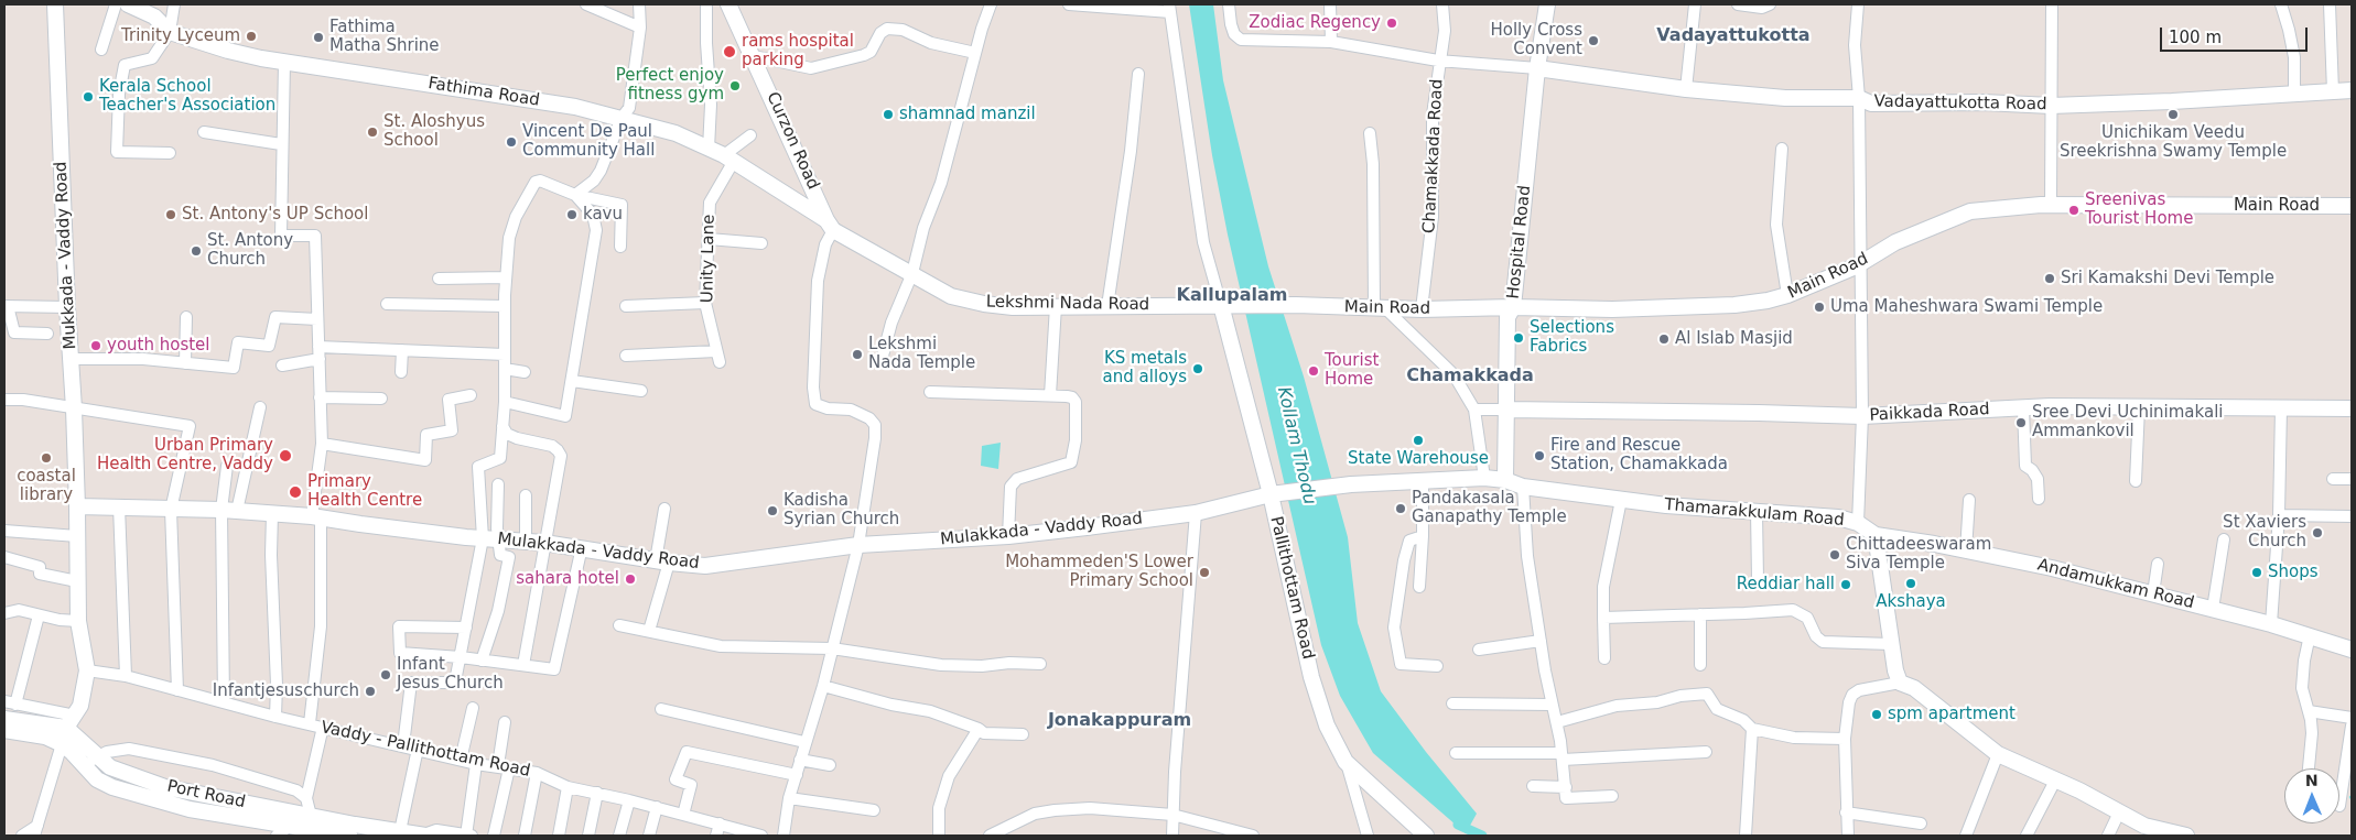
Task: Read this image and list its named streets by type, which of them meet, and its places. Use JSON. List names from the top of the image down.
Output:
{
  "streets": {
    "street": [
      "Fathima Road",
      "Vadayattukotta Road",
      "Curzon Road",
      "Chamakkada Road",
      "Main Road",
      "Hospital Road",
      "Mukkada - Vaddy Road",
      "Unity Lane",
      "Lekshmi Nada Road",
      "Paikkada Road",
      "Thamarakkulam Road",
      "Mulakkada - Vaddy Road",
      "Andamukkam Road",
      "Pallithottam Road",
      "Vaddy - Pallithottam Road",
      "Port Road"
    ]
  },
  "crossings": [
    ["Fathima Road", "Curzon Road"],
    ["Fathima Road", "Unity Lane"],
    ["Fathima Road", "Lekshmi Nada Road"],
    ["Vadayattukotta Road", "Hospital Road"],
    ["Curzon Road", "Lekshmi Nada Road"],
    ["Chamakkada Road", "Main Road"],
    ["Main Road", "Hospital Road"],
    ["Main Road", "Lekshmi Nada Road"],
    ["Main Road", "Pallithottam Road"],
    ["Hospital Road", "Paikkada Road"],
    ["Hospital Road", "Thamarakkulam Road"],
    ["Mukkada - Vaddy Road", "Mulakkada - Vaddy Road"],
    ["Mukkada - Vaddy Road", "Vaddy - Pallithottam Road"],
    ["Lekshmi Nada Road", "Pallithottam Road"],
    ["Thamarakkulam Road", "Mulakkada - Vaddy Road"],
    ["Thamarakkulam Road", "Andamukkam Road"],
    ["Thamarakkulam Road", "Pallithottam Road"],
    ["Mulakkada - Vaddy Road", "Pallithottam Road"]
  ],
  "districts": [
    "Vadayattukotta",
    "Kallupalam",
    "Chamakkada",
    "Jonakappuram"
  ],
  "water": ["Kollam Thodu"],
  "places": [
    "Zodiac Regency",
    "Trinity Lyceum",
    "Fathima Matha Shrine",
    "Holly Cross Convent",
    "rams hospital parking",
    "Perfect enjoy fitness gym",
    "Kerala School Teacher's Association",
    "shamnad manzil",
    "Unichikam Veedu Sreekrishna Swamy Temple",
    "St. Aloshyus School",
    "Vincent De Paul Community Hall",
    "Sreenivas Tourist Home",
    "St. Antony's UP School",
    "kavu",
    "St. Antony Church",
    "Sri Kamakshi Devi Temple",
    "Uma Maheshwara Swami Temple",
    "Selections Fabrics",
    "Al Islab Masjid",
    "youth hostel",
    "Lekshmi Nada Temple",
    "KS metals and alloys",
    "Tourist Home",
    "Sree Devi Uchinimakali Ammankovil",
    "State Warehouse",
    "Urban Primary Health Centre, Vaddy",
    "Fire and Rescue Station, Chamakkada",
    "coastal library",
    "Primary Health Centre",
    "Pandakasala Ganapathy Temple",
    "Kadisha Syrian Church",
    "St Xaviers Church",
    "Chittadeeswaram Siva Temple",
    "Mohammeden'S Lower Primary School",
    "Shops",
    "sahara hotel",
    "Akshaya",
    "Reddiar hall",
    "Infant Jesus Church",
    "Infantjesuschurch",
    "spm apartment"
  ],
  "scale_bar": "100 m",
  "north": "top"
}
